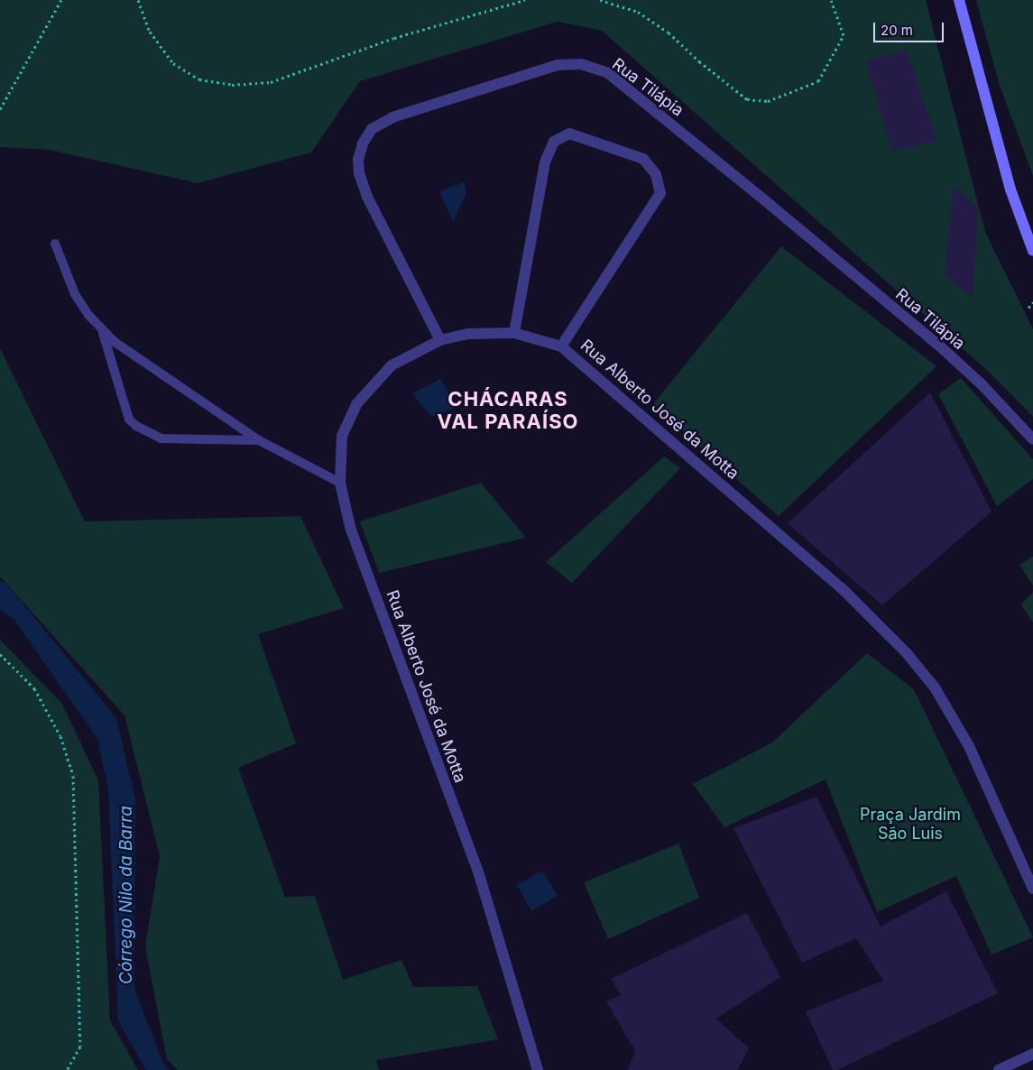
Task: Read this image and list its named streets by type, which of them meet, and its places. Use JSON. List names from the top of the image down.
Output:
{
  "streets": {
    "street": ["Rua Tilápia", "Rua Alberto José da Motta"]
  },
  "crossings": [
    ["Rua Tilápia", "Rua Alberto José da Motta"]
  ],
  "districts": ["CHÁCARAS VAL PARAÍSO"],
  "water": ["Córrego Nilo da Barra"],
  "parks": ["Praça Jardim São Luis"],
  "scale_bar": "20 m"
}
